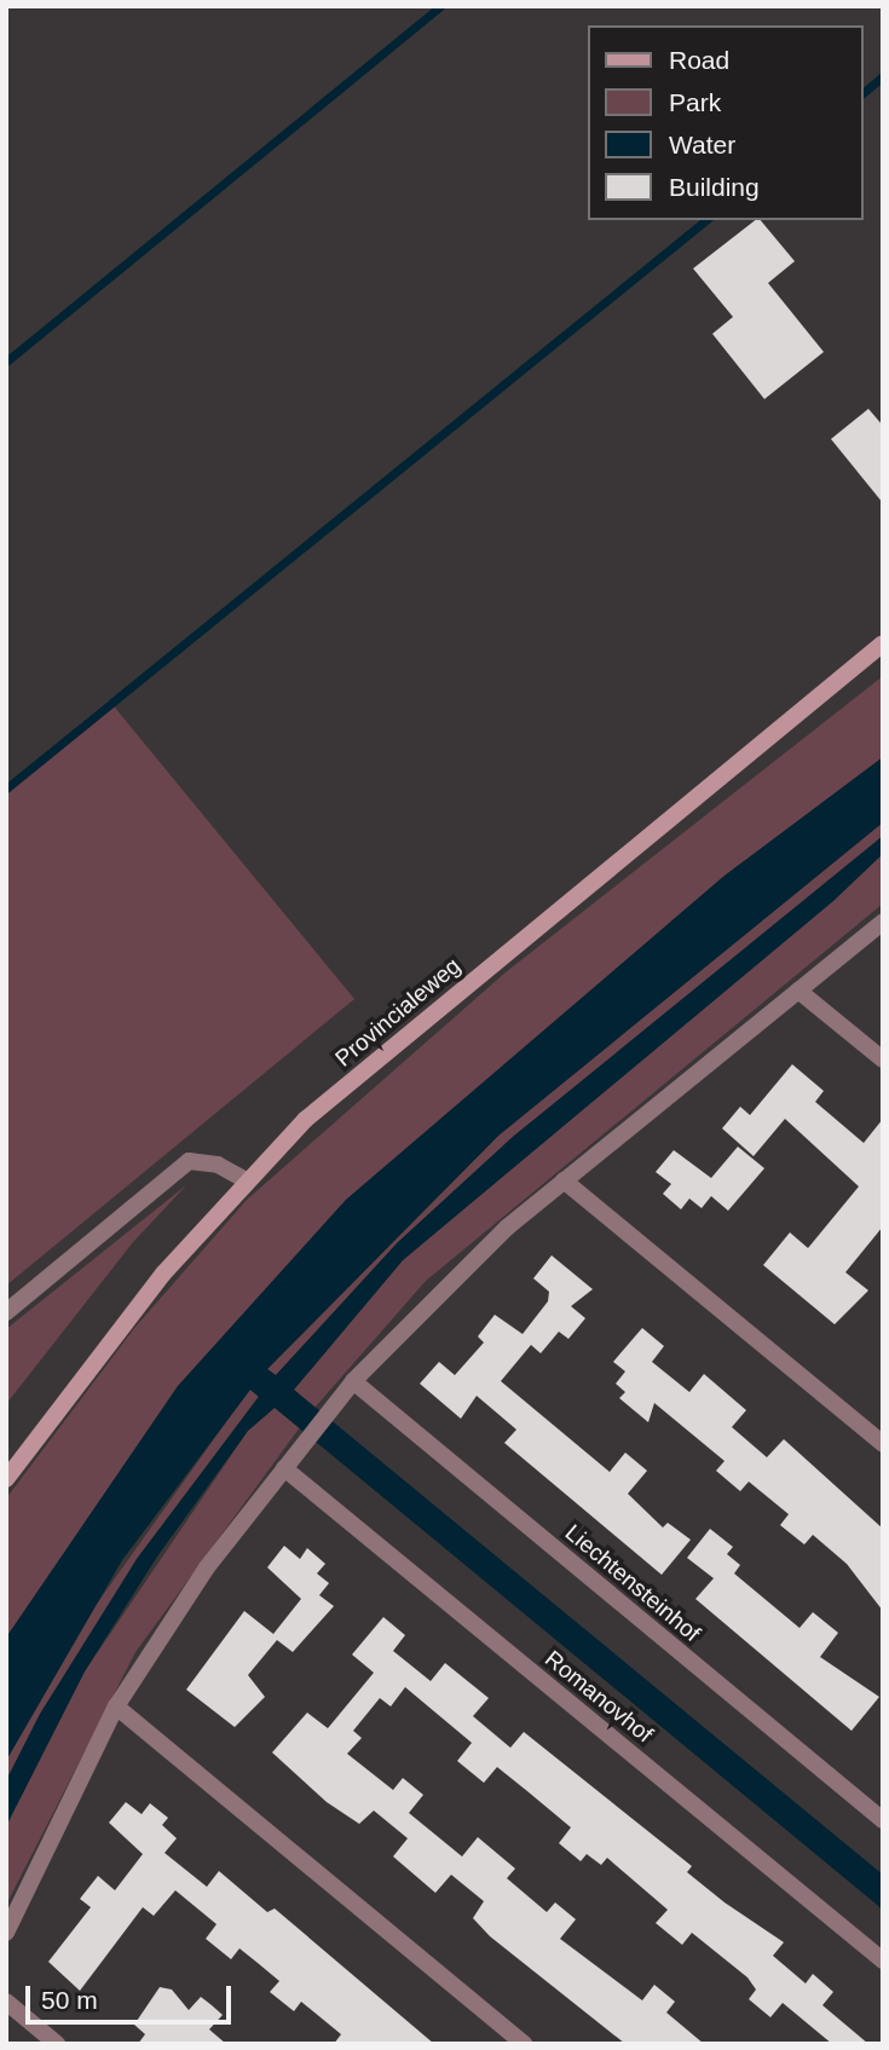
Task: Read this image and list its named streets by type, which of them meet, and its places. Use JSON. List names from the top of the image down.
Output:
{
  "streets": {
    "main road": ["Provincialeweg"],
    "street": ["Liechtensteinhof", "Romanovhof"]
  },
  "legend": [
    "Road",
    "Park",
    "Water",
    "Building"
  ],
  "scale_bar": "50 m"
}
